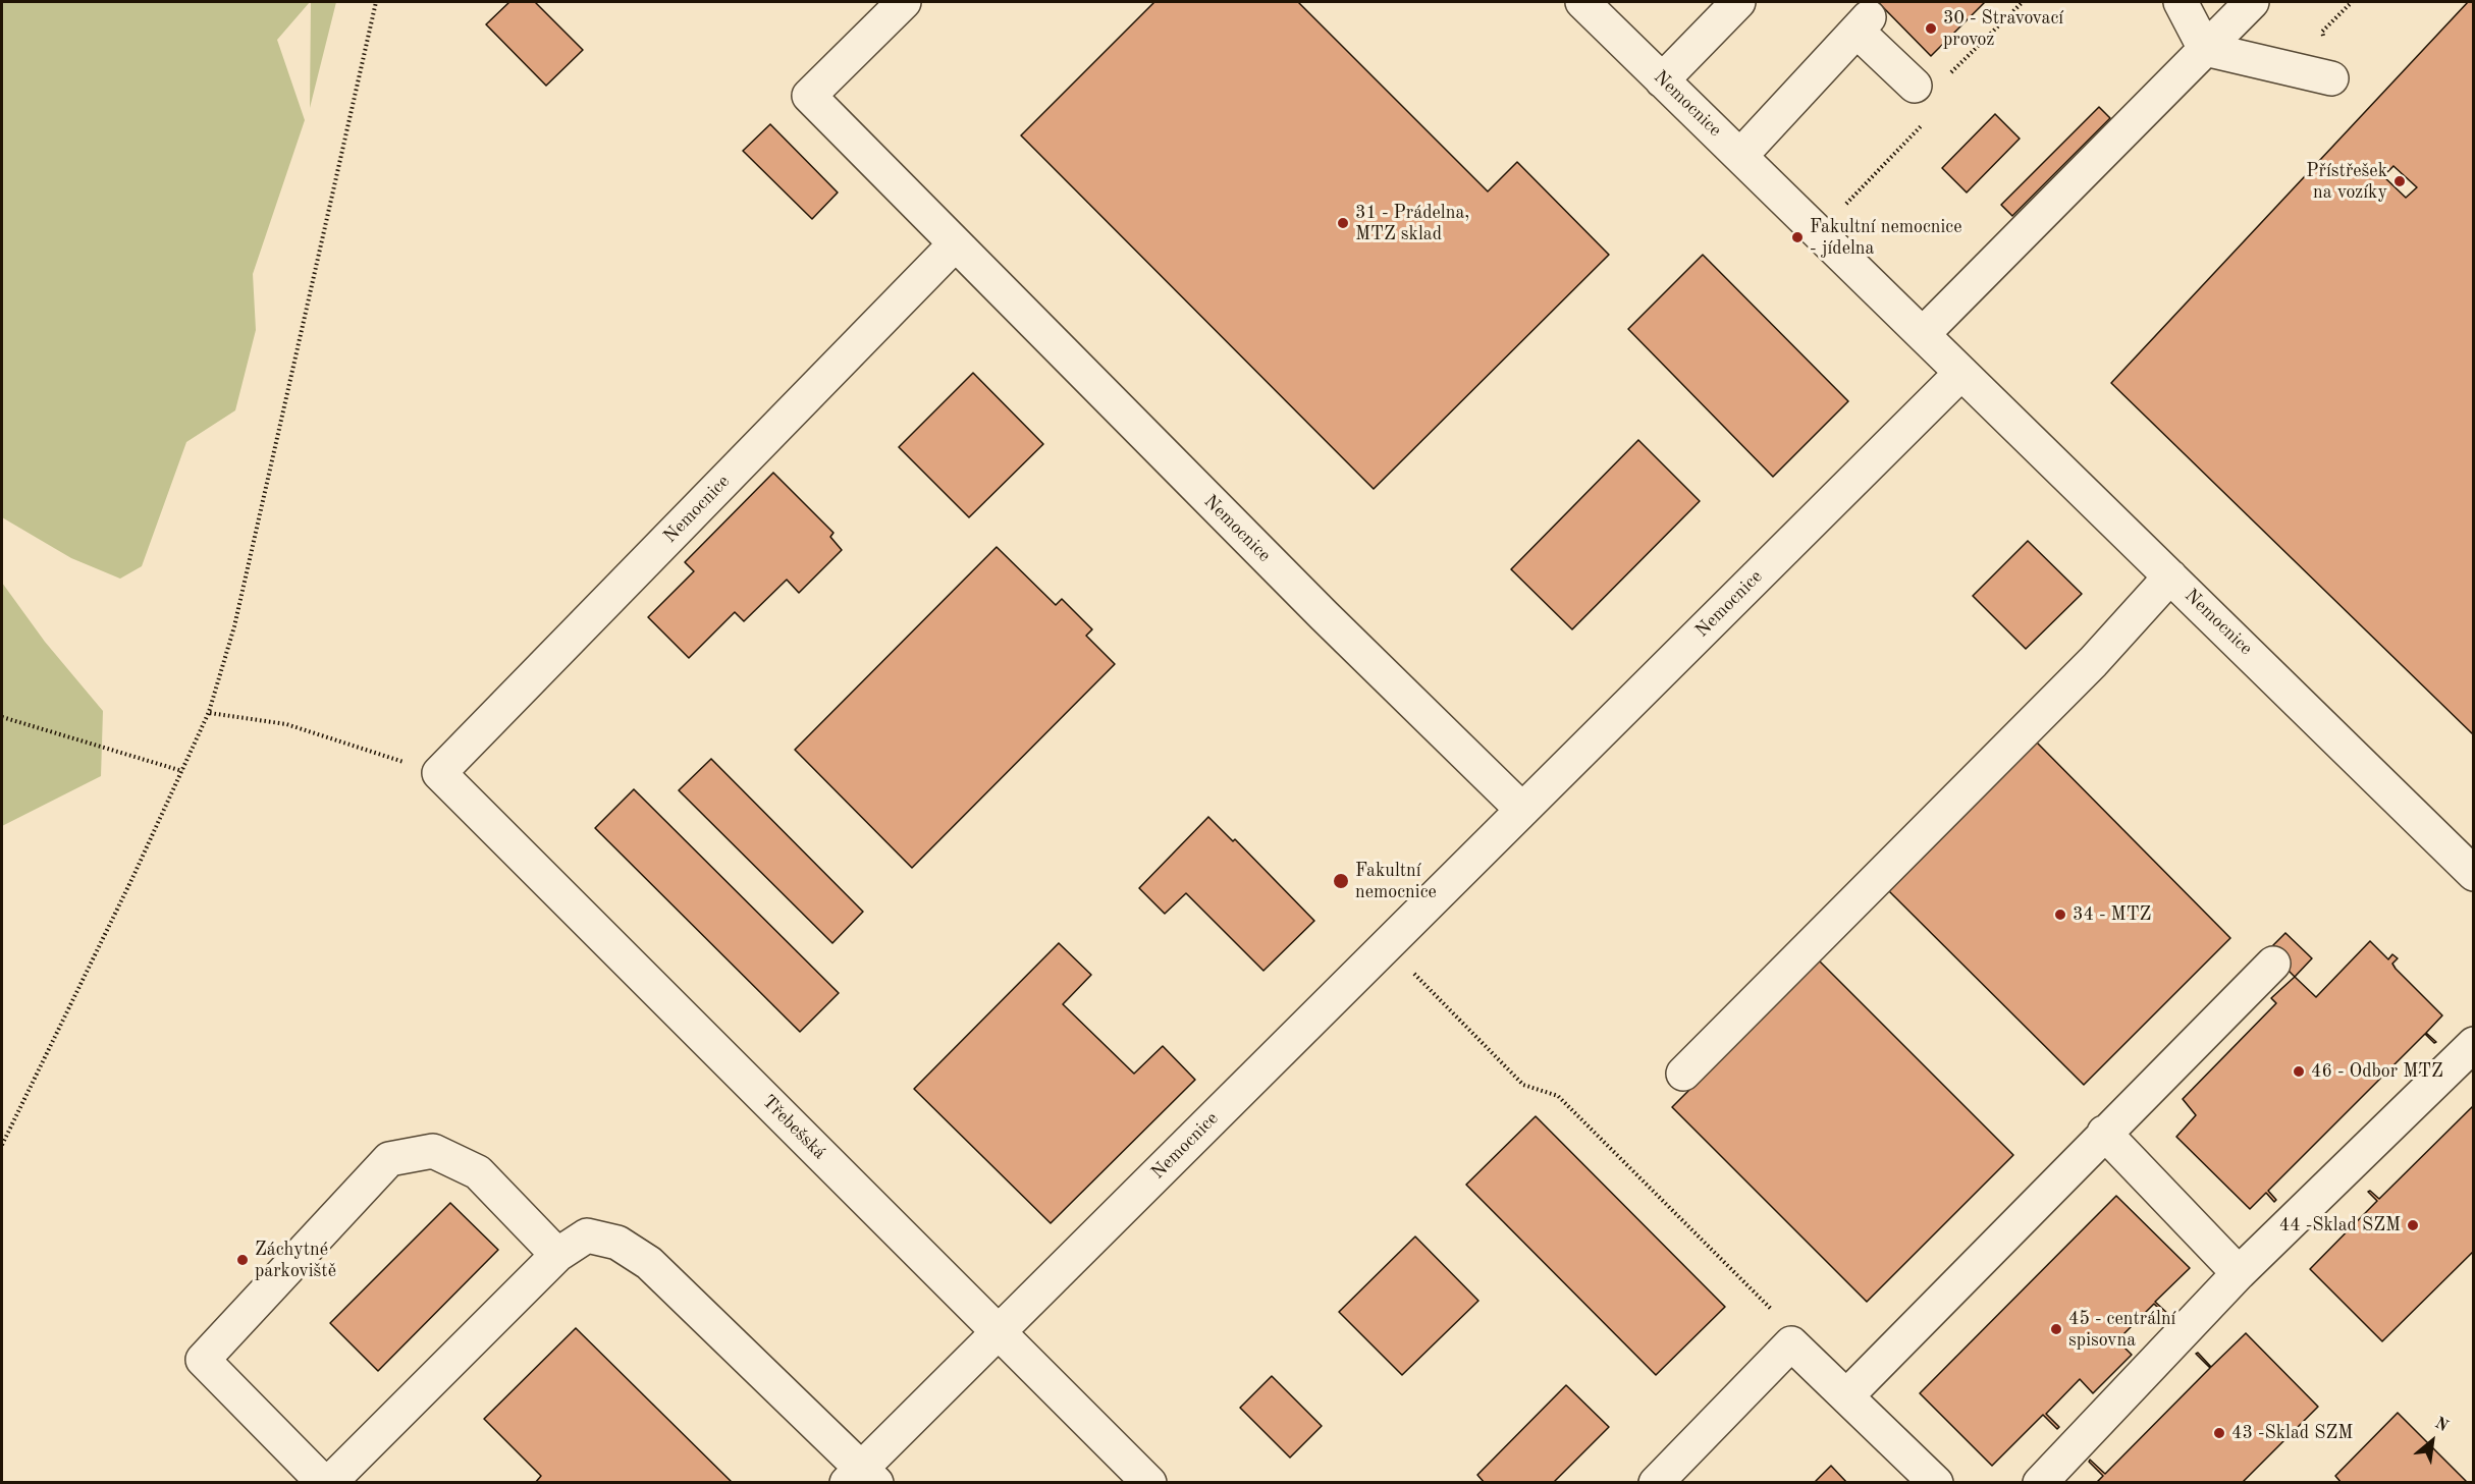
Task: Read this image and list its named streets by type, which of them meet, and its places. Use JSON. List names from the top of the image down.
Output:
{
  "streets": {
    "street": ["Nemocnice", "Třebešská"]
  },
  "crossings": [
    ["Nemocnice", "Třebešská"]
  ],
  "places": [
    "30 - Stravovací provoz",
    "Přístřešek na vozíky",
    "31 - Prádelna, MTZ sklad",
    "Fakultní nemocnice - jídelna",
    "Fakultní nemocnice",
    "34 - MTZ",
    "46 - Odbor MTZ",
    "44 -Sklad SZM",
    "Záchytné parkoviště",
    "45 - centrální spisovna",
    "43 -Sklad SZM"
  ],
  "north": "top right"
}
